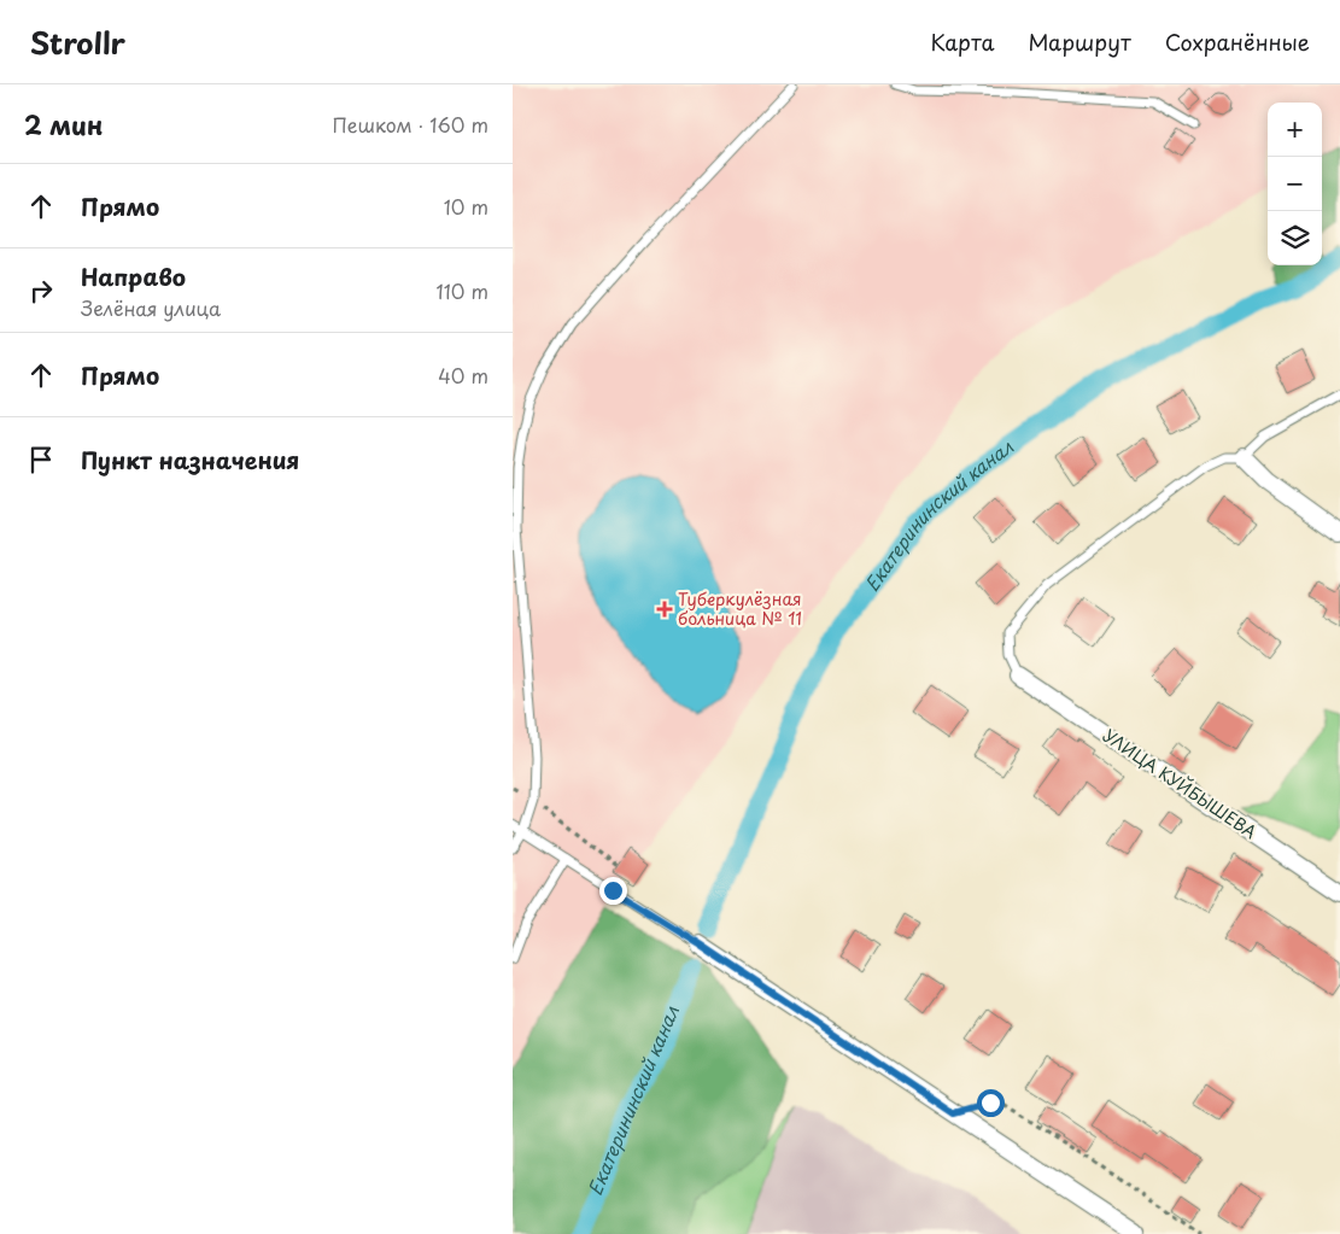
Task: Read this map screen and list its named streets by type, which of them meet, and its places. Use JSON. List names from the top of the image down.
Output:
{
  "streets": {
    "street": ["УЛИЦА КУЙБЫШЕВА"]
  },
  "water": ["Екатерининский канал"],
  "places": {
    "health": ["Туберкулёзная больница № 11"]
  },
  "page": {
    "header": "Strollr",
    "nav": ["Карта", "Маршрут", "Сохранённые"],
    "heading": ["2 мин", "Пешком · 160 m"],
    "map_buttons": ["+", "−"],
    "list": [
      ["Прямо", "10 m"],
      ["Направо", "Зелёная улица", "110 m"],
      ["Прямо", "40 m"],
      "Пункт назначения"
    ]
  }
}
